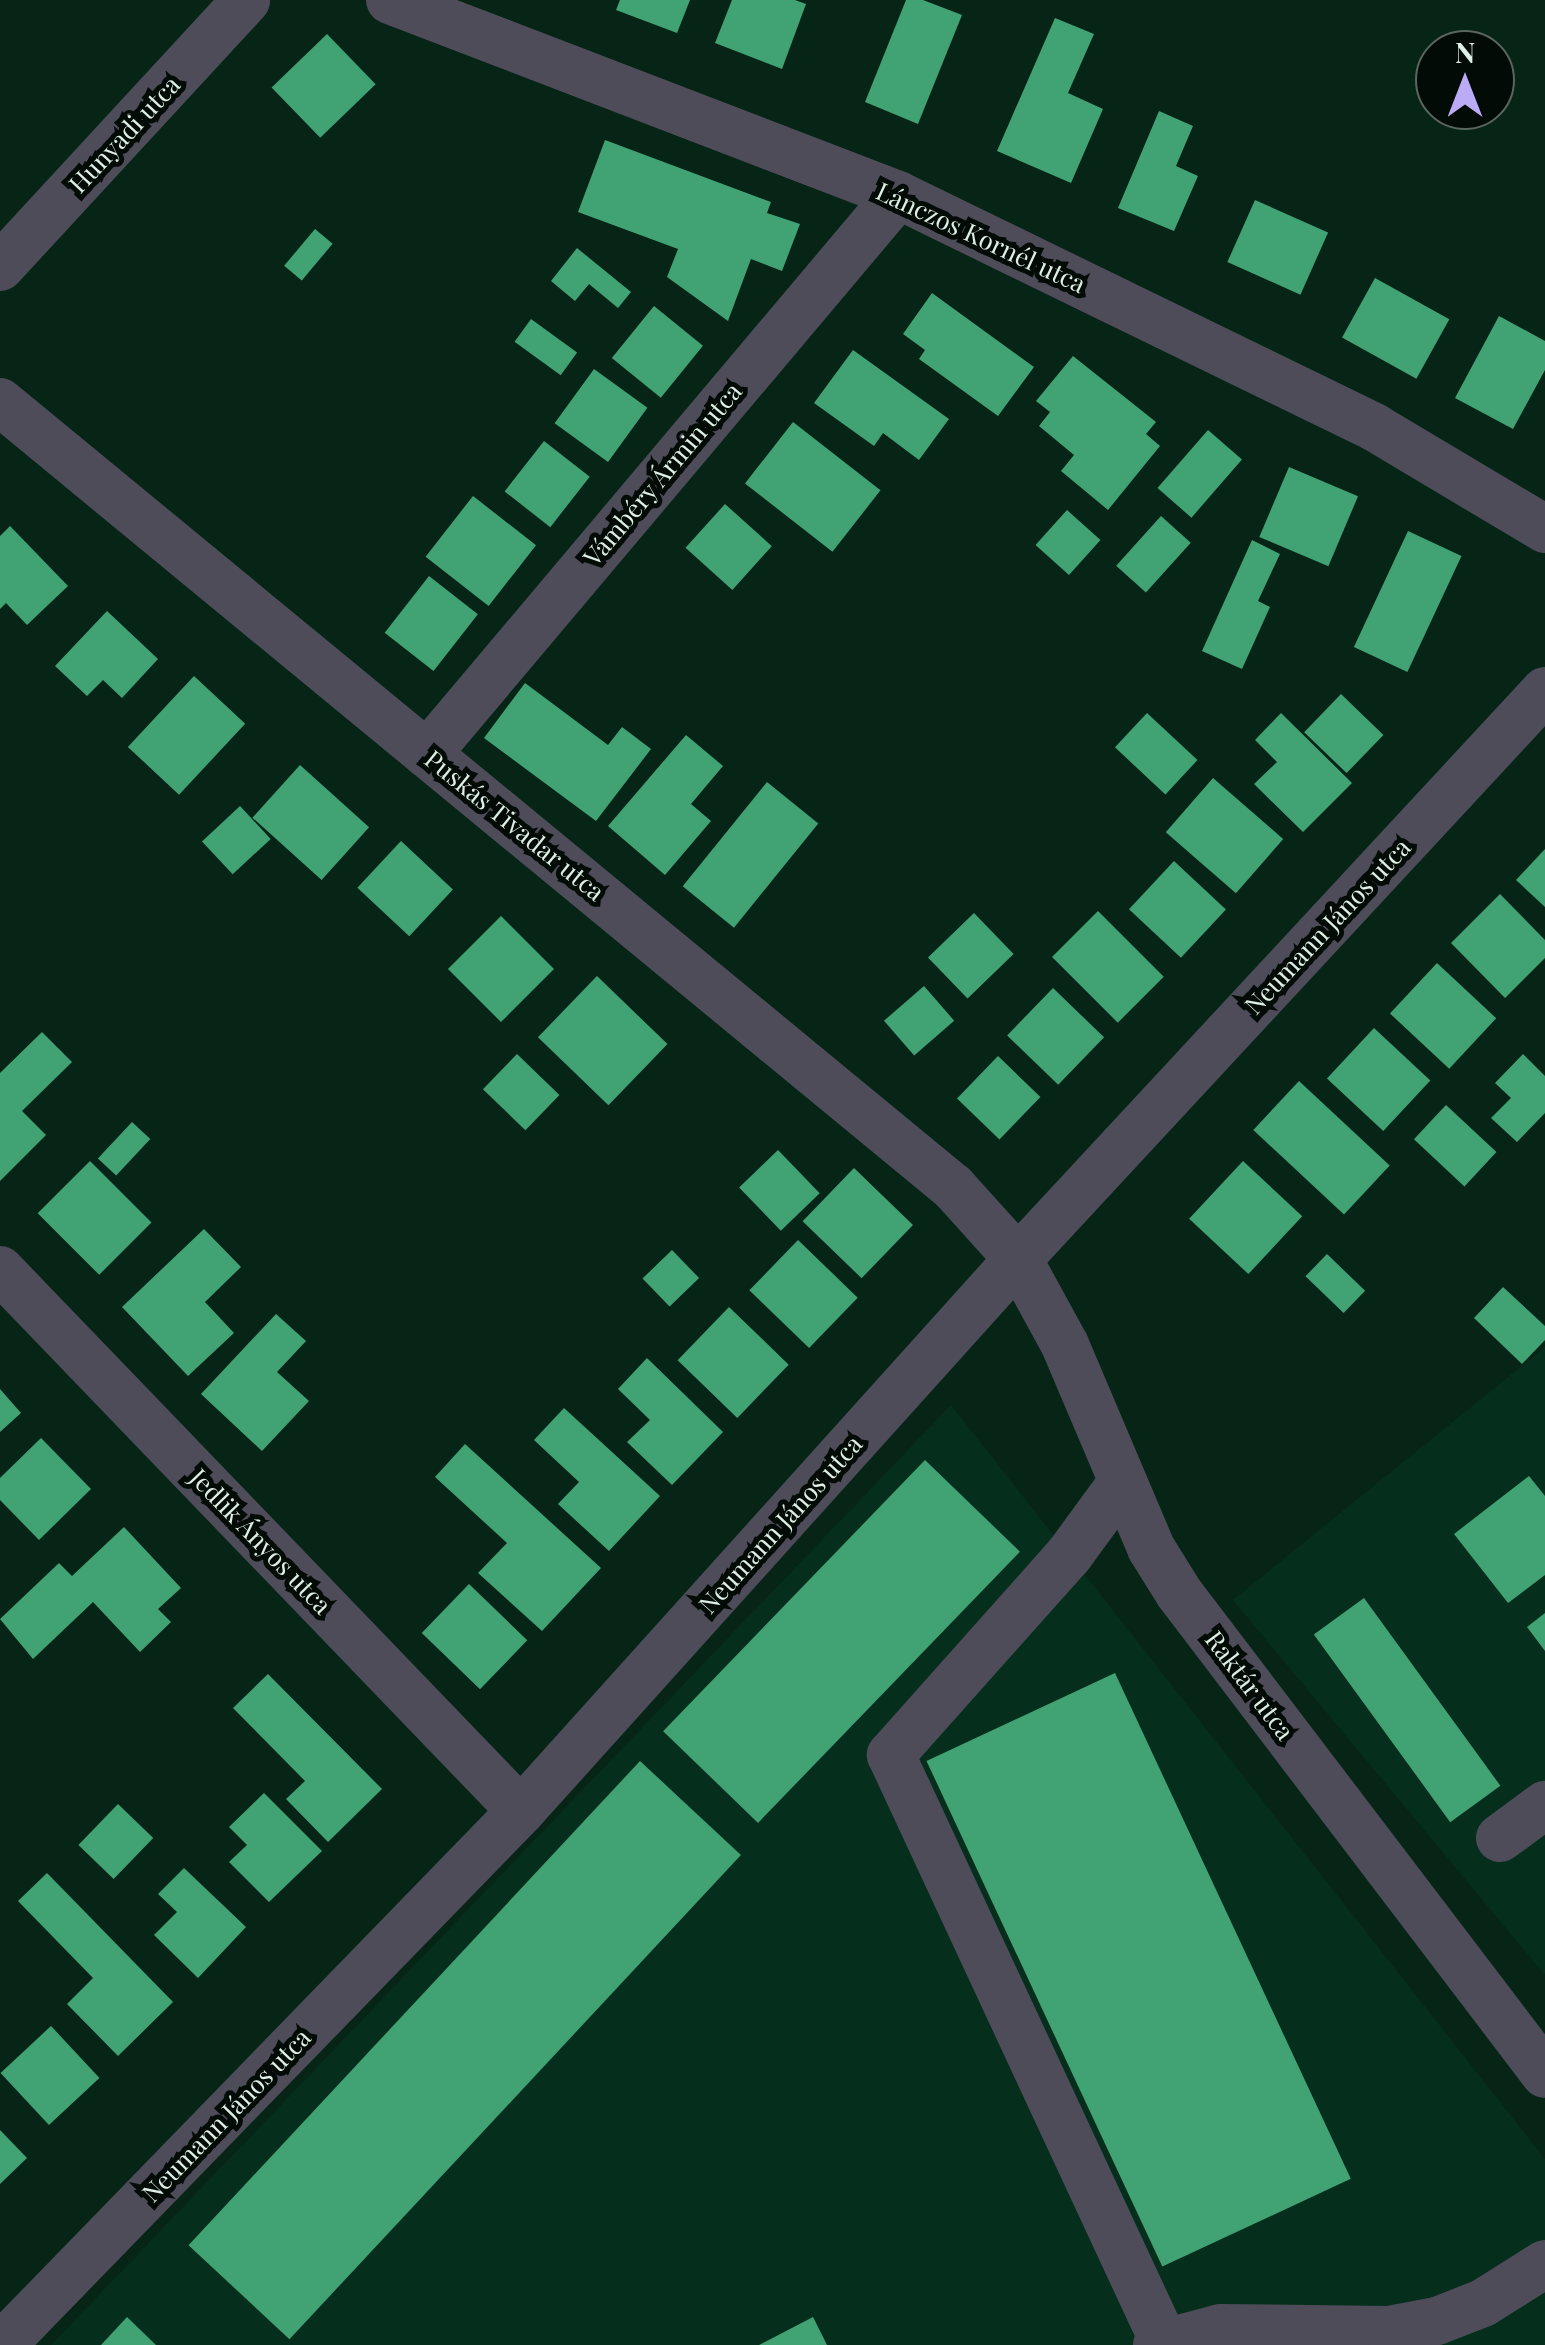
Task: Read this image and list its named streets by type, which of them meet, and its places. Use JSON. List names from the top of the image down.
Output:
{
  "streets": {
    "street": [
      "Hunyadi utca",
      "Lánczos Kornél utca",
      "Vámbéry Ármin utca",
      "Puskás Tivadar utca",
      "Neumann János utca",
      "Jedlik Ányos utca",
      "Raktár utca"
    ]
  },
  "crossings": [
    ["Lánczos Kornél utca", "Vámbéry Ármin utca"],
    ["Vámbéry Ármin utca", "Puskás Tivadar utca"],
    ["Puskás Tivadar utca", "Neumann János utca"],
    ["Puskás Tivadar utca", "Raktár utca"],
    ["Neumann János utca", "Jedlik Ányos utca"],
    ["Neumann János utca", "Raktár utca"]
  ],
  "north": "top"
}
